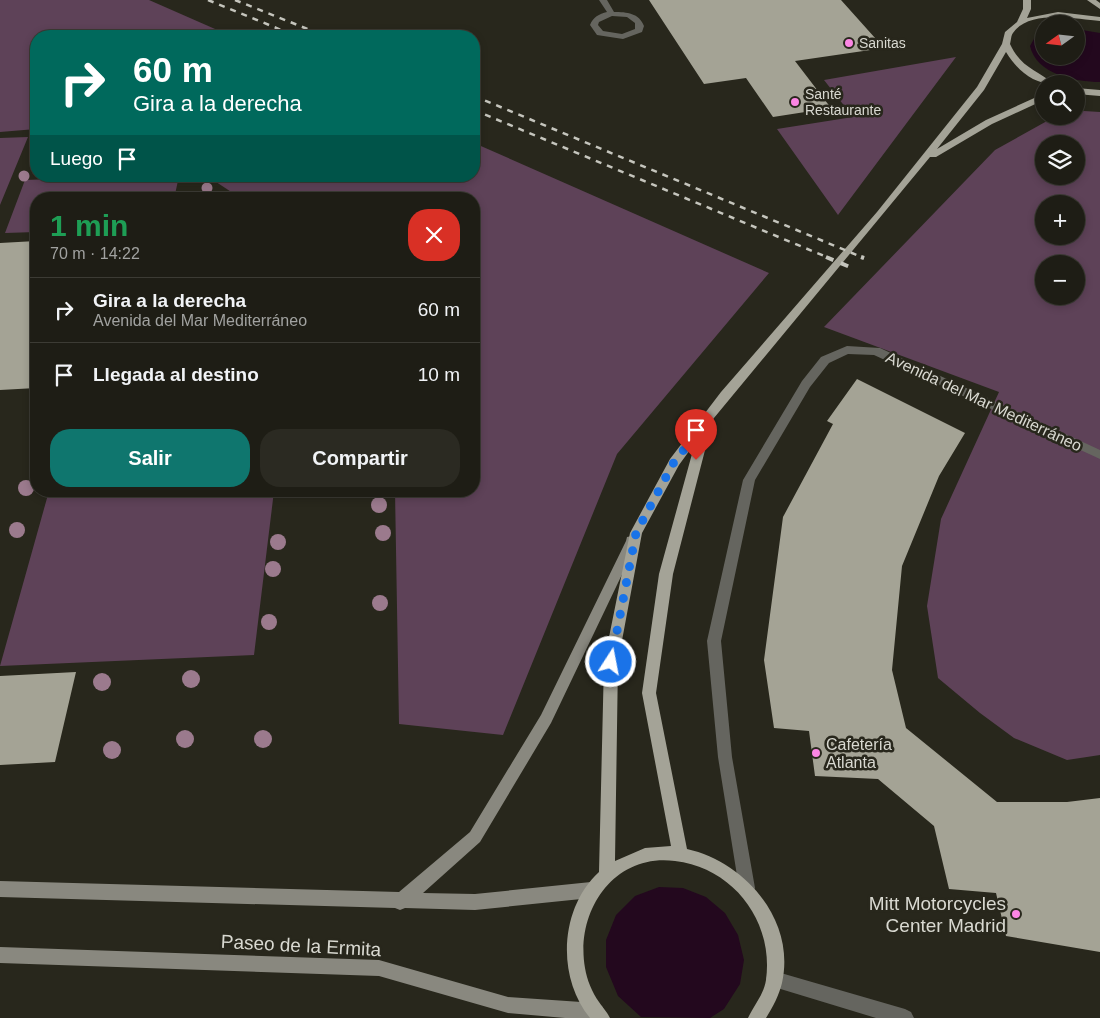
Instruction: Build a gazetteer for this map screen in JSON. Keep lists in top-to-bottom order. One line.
{"streets":{"main road":["Paseo de la Ermita"],"street":["Avenida del Mar Mediterráneo"]},"places":["Sanitas","Santé Restaurante","Cafetería Atlanta","Mitt Motorcycles Center Madrid"],"north":"left","page":{"map_buttons":["+","−"],"turn":["60 m","Gira a la derecha"],"then":"Luego","heading":["1 min","70 m · 14:22"],"list":[{"name":"Gira a la derecha","note":"Avenida del Mar Mediterráneo","value":"60 m"},{"name":"Llegada al destino","value":"10 m"}],"buttons":["Salir","Compartir"]}}
